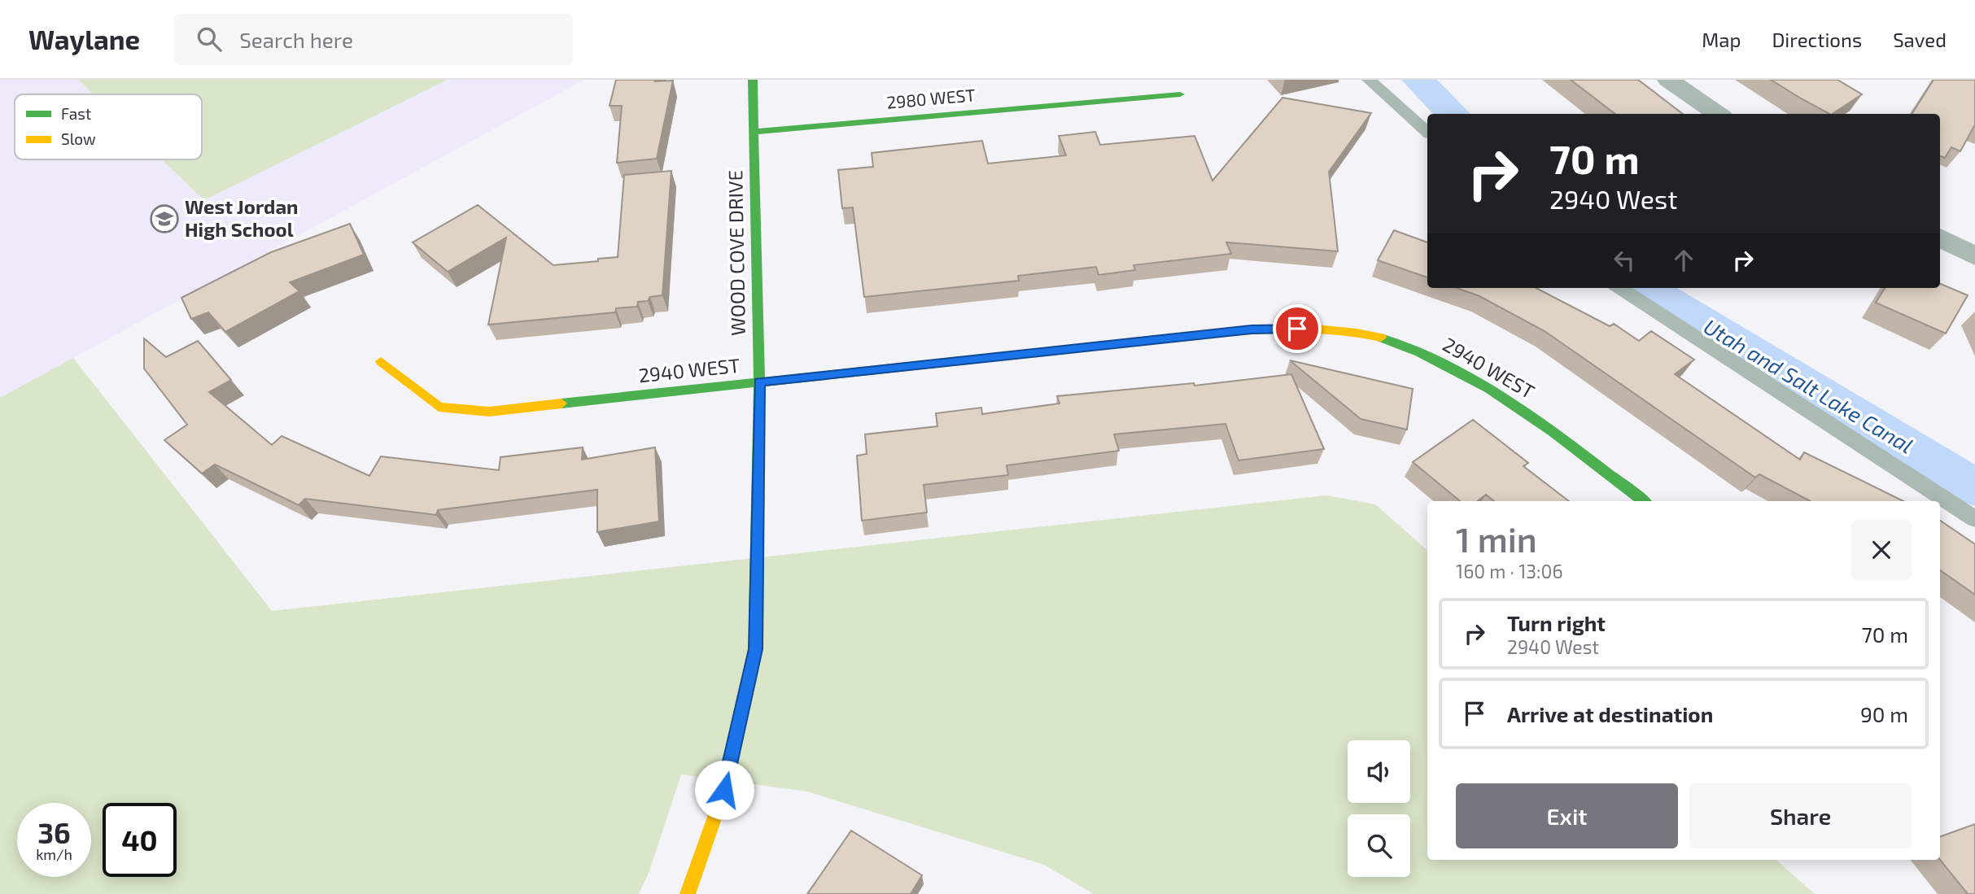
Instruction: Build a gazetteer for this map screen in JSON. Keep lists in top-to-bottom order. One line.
{"streets":{"street":["2980 WEST","WOOD COVE DRIVE","2940 WEST"]},"crossings":[["2980 WEST","WOOD COVE DRIVE"],["WOOD COVE DRIVE","2940 WEST"]],"water":["Utah and Salt Lake Canal"],"places":{"school or university":["West Jordan High School"]},"legend":["Fast","Slow"],"page":{"header":"Waylane","search":"Search here","nav":["Map","Directions","Saved"],"turn":["70 m","2940 West"],"heading":["1 min","160 m · 13:06"],"list":[{"name":"Turn right","note":"2940 West","value":"70 m"},{"name":"Arrive at destination","value":"90 m"}],"buttons":["Exit","Share"],"speed":"36 km/h","limit":"40"}}
